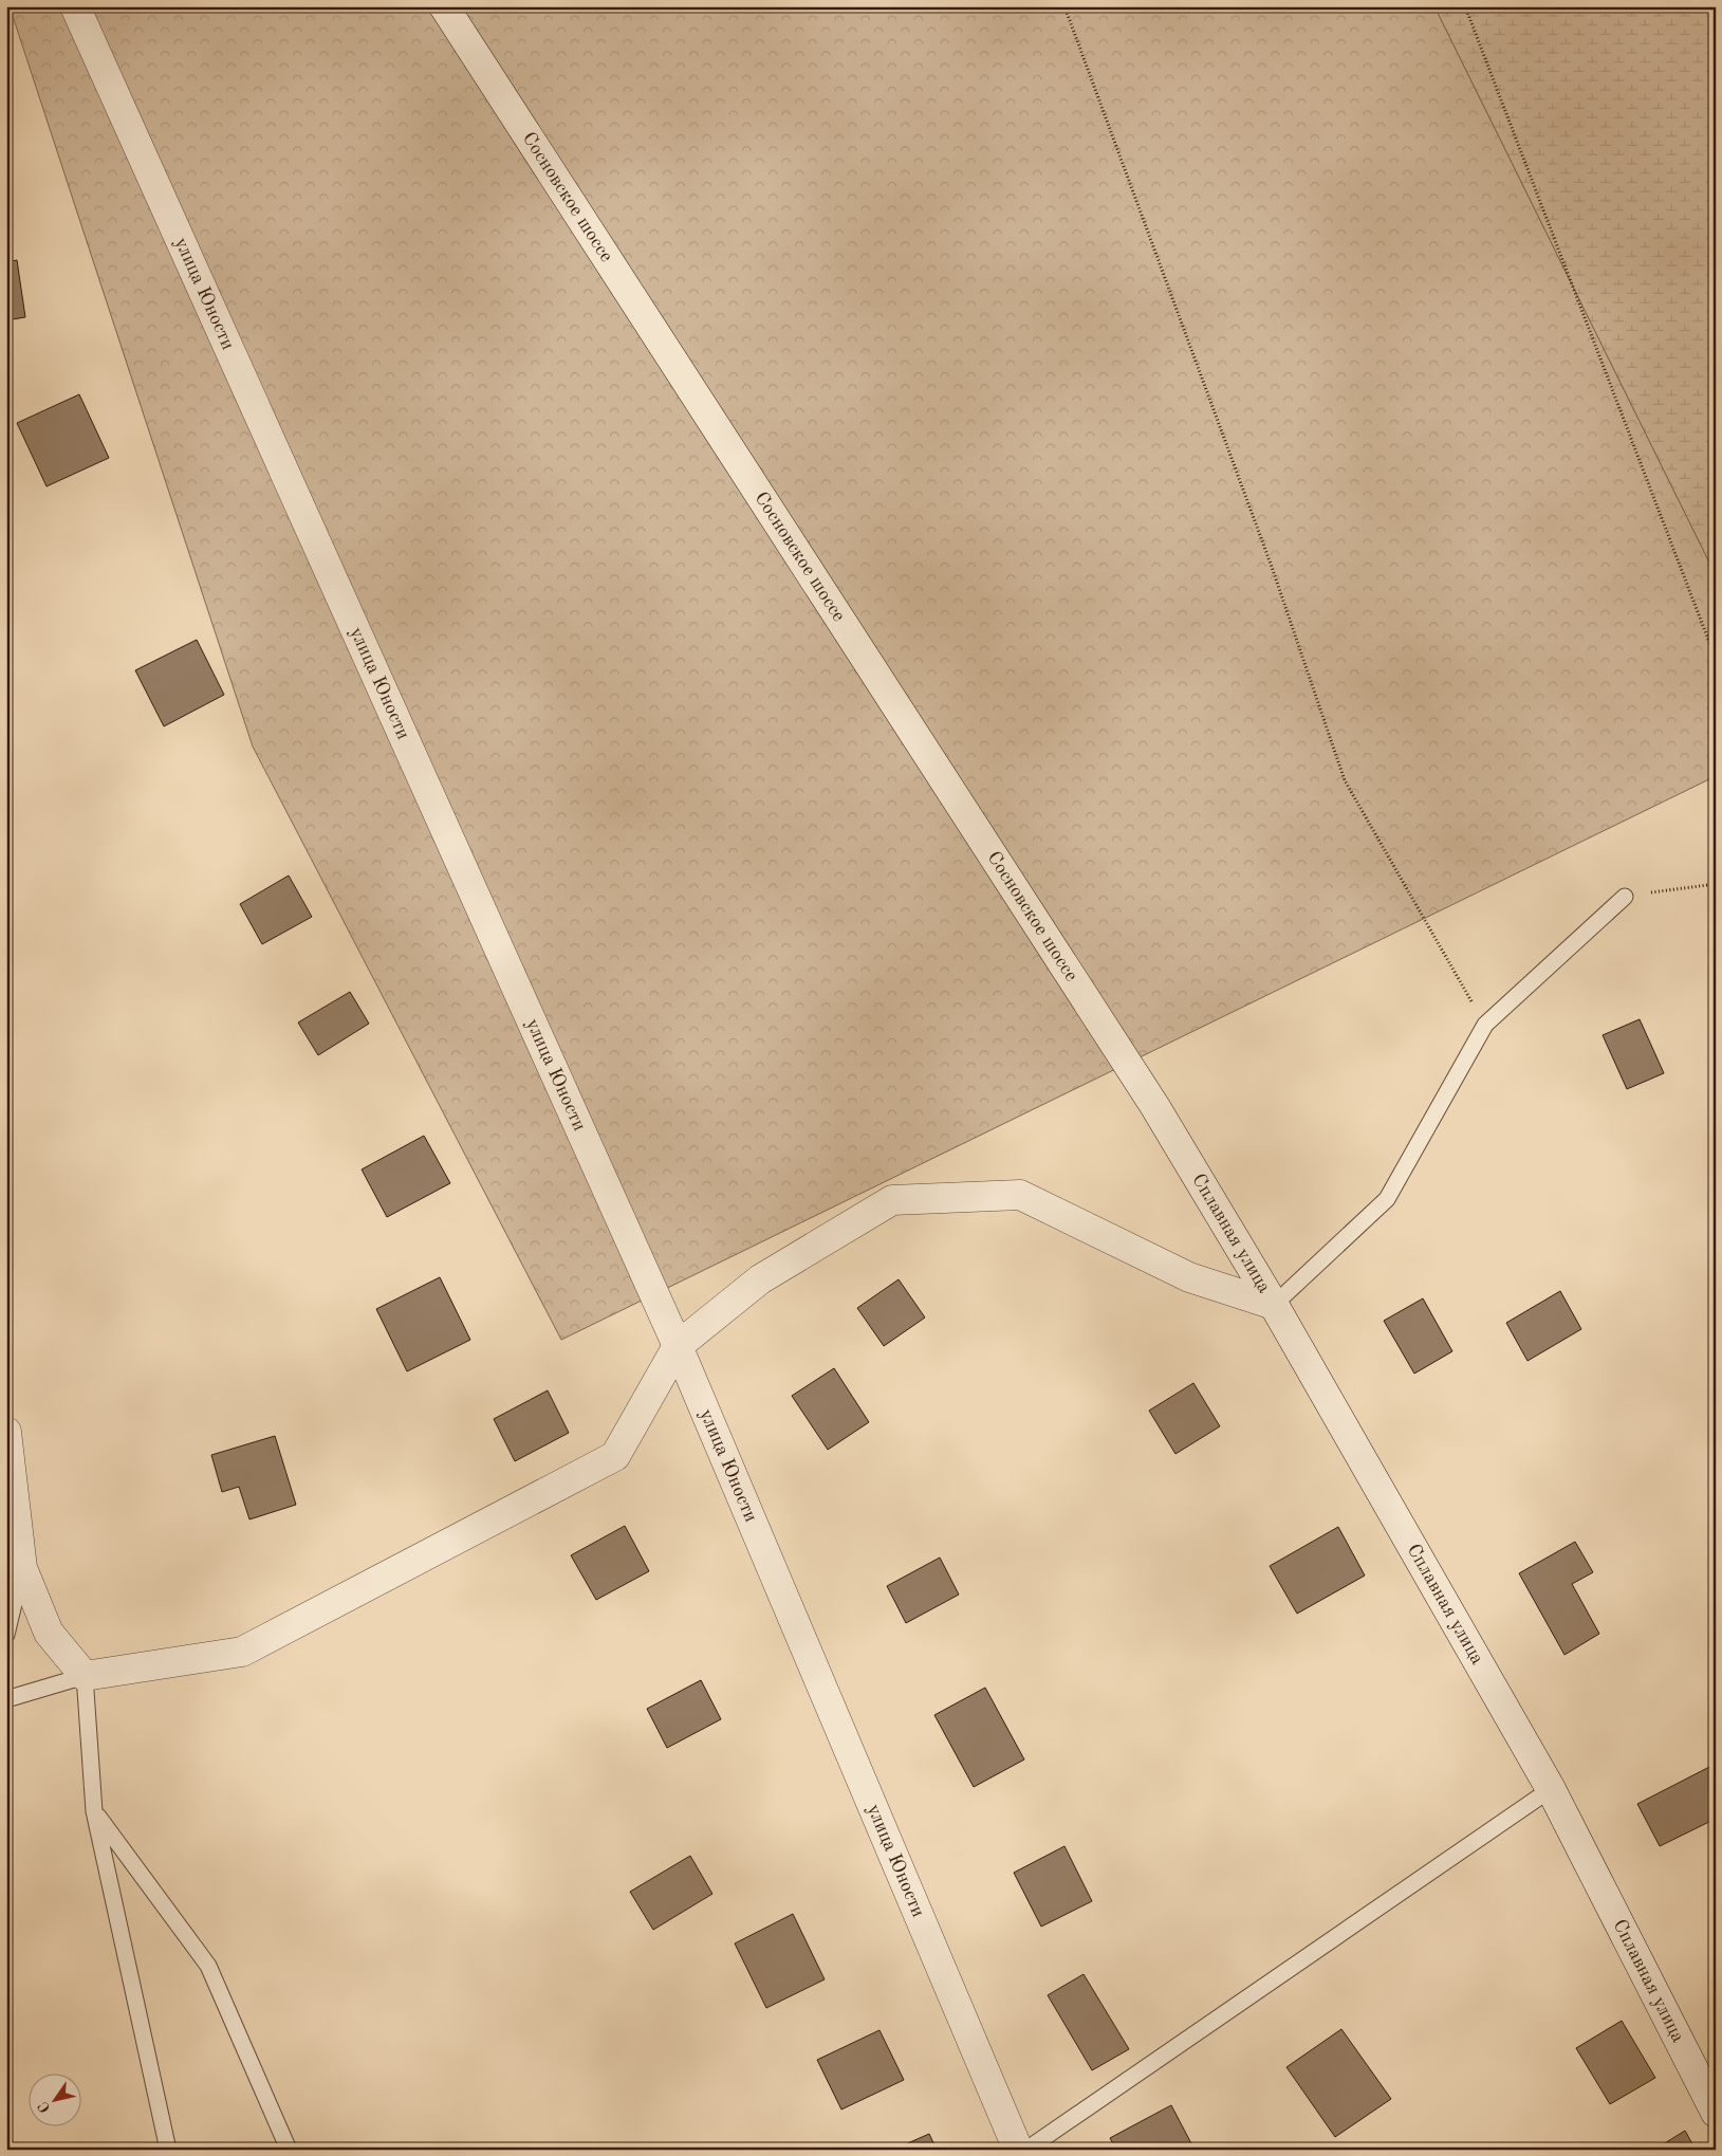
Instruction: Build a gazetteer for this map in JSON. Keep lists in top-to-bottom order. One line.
{"streets":{"street":["Сосновское шоссе","улица Юности","Сплавная улица"]},"crossings":[["Сосновское шоссе","Сплавная улица"]],"north":"bottom left"}
